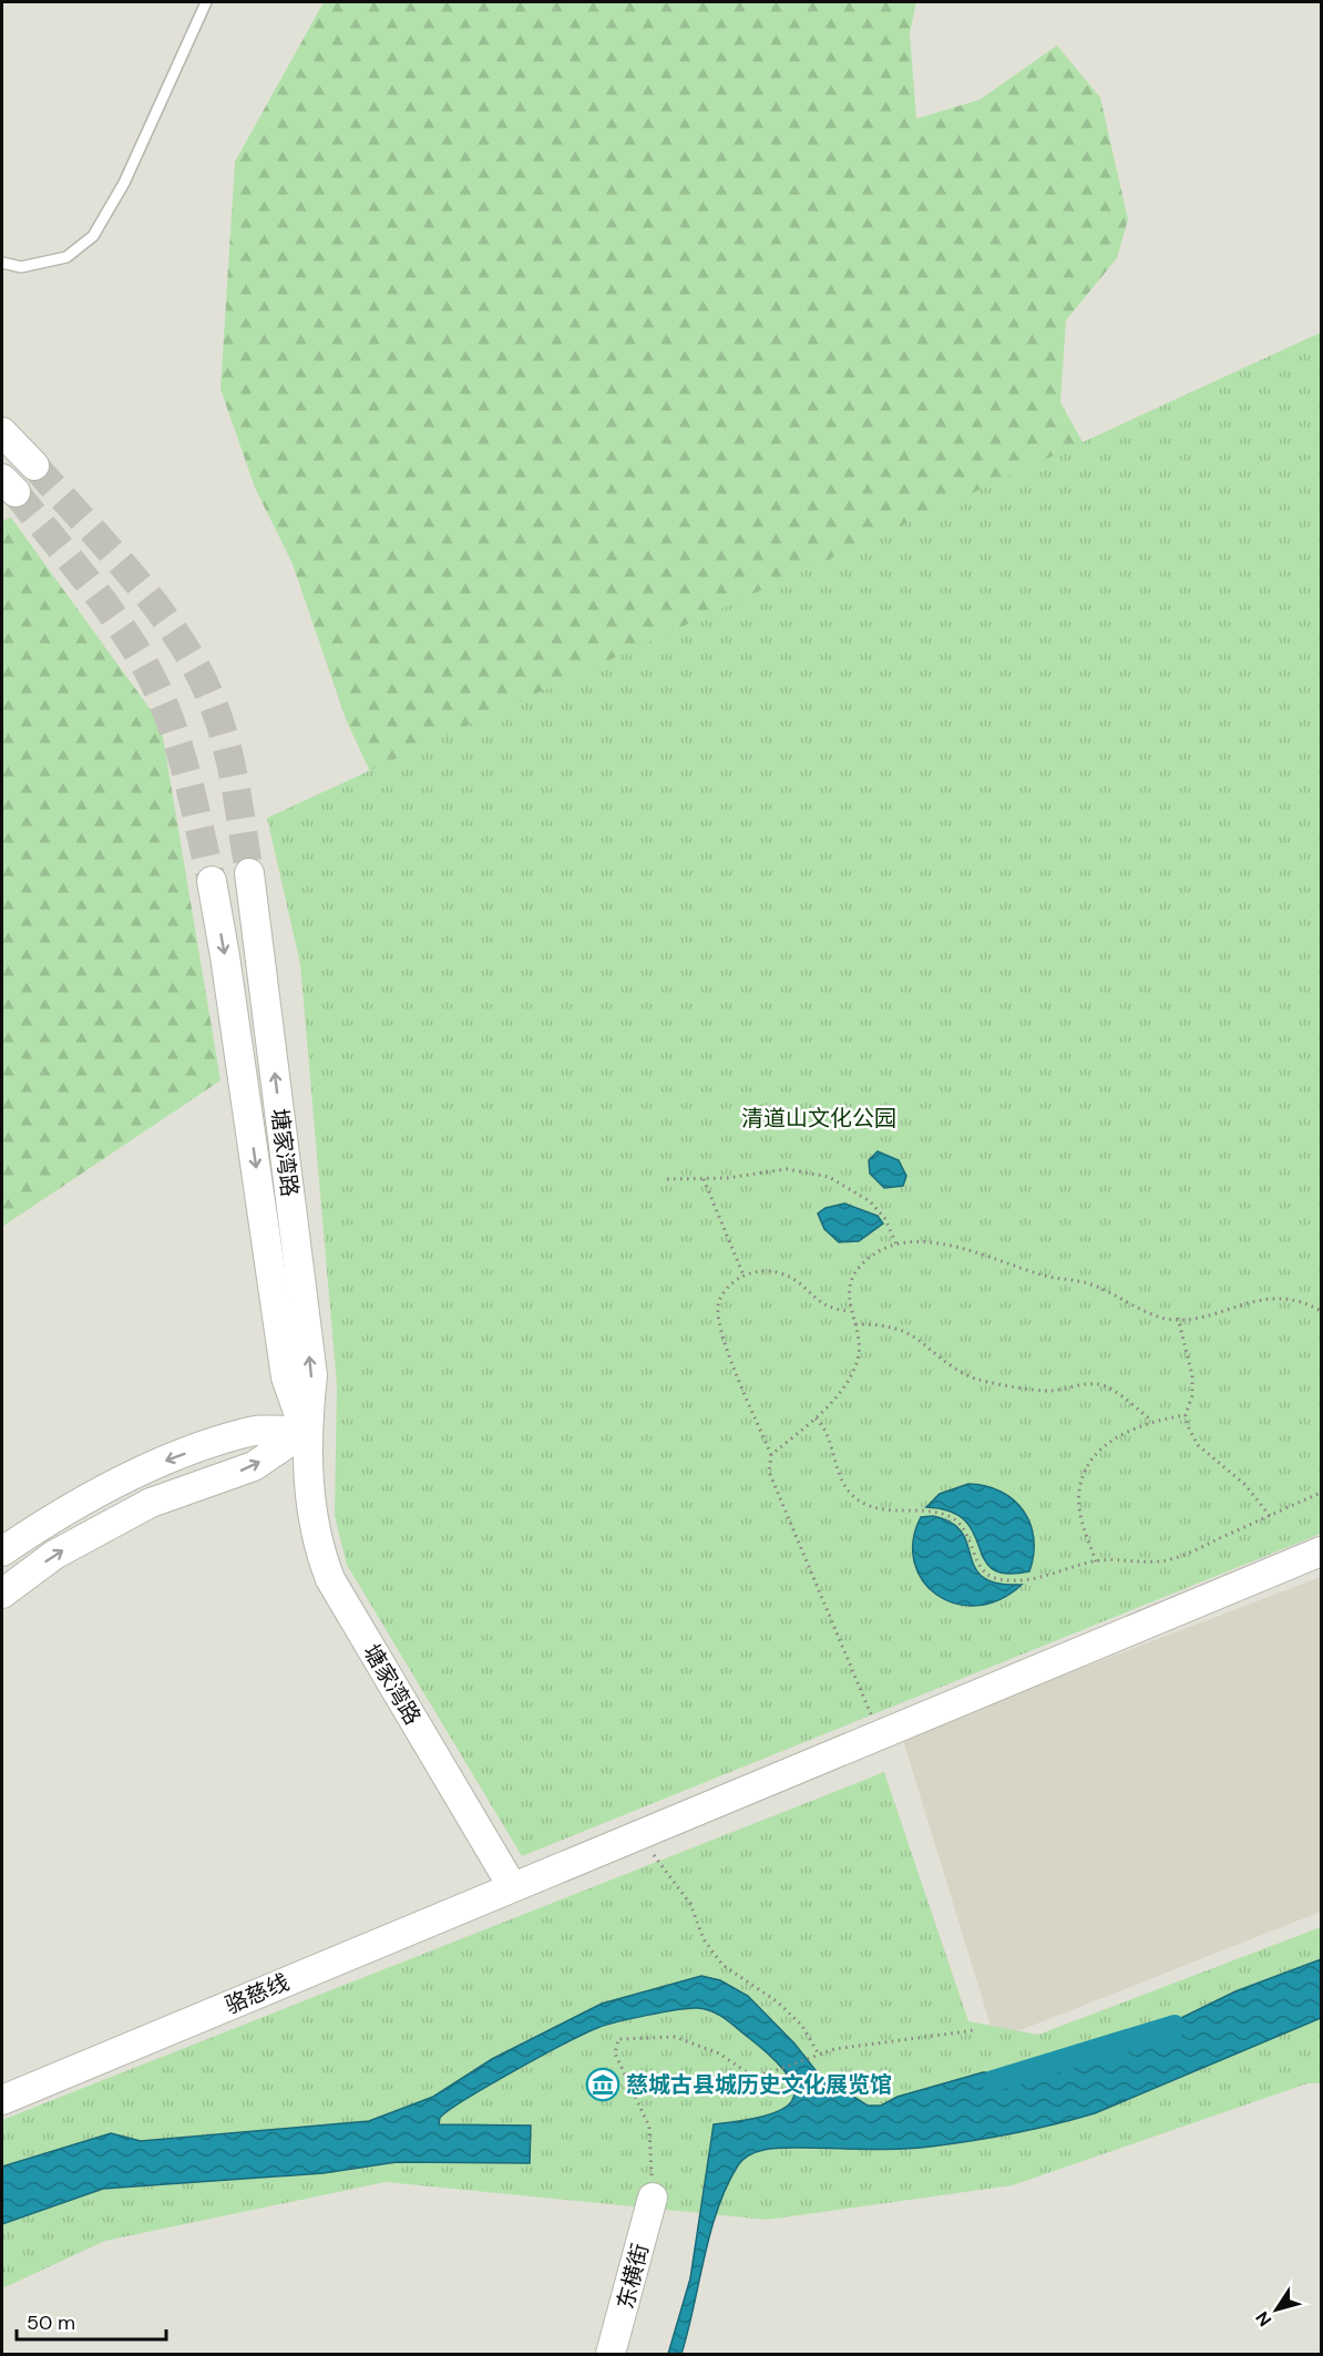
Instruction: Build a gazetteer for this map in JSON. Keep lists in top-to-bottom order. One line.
{"streets":{"main road":["塘家湾路","骆慈线","东横街"]},"crossings":[["塘家湾路","骆慈线"]],"parks":["清道山文化公园"],"places":{"museum":["慈城古县城历史文化展览馆"]},"scale_bar":"50 m","north":"bottom left"}
